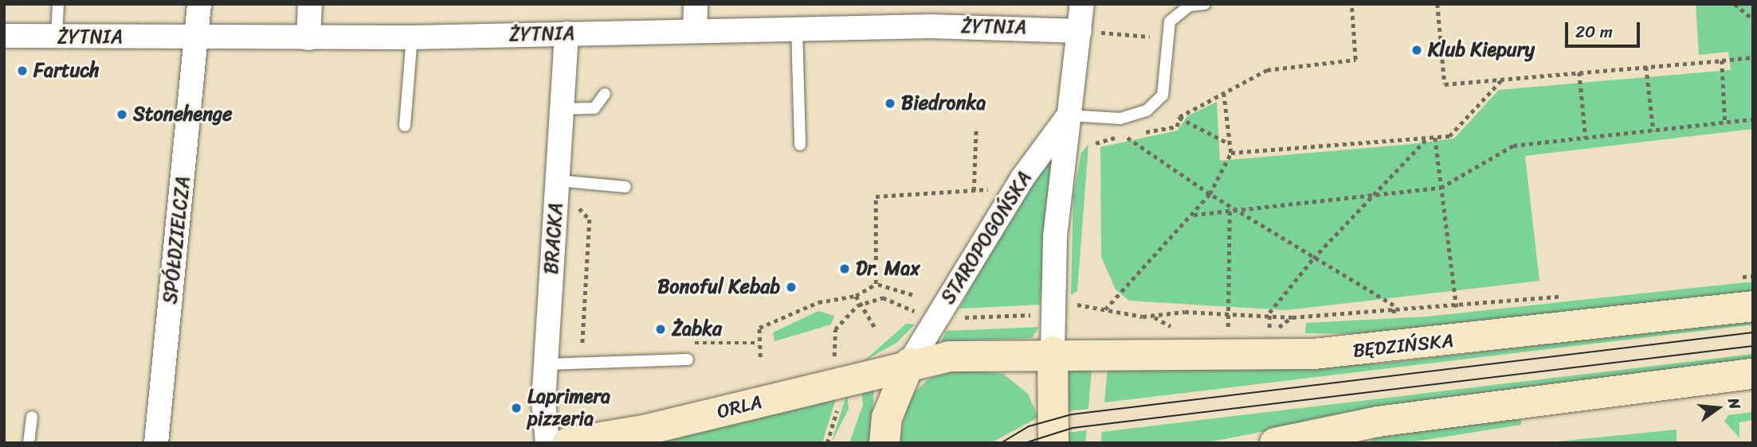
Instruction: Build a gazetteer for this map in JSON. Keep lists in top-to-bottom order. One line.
{"streets":{"street":["ŻYTNIA","STAROPOGOŃSKA","BRACKA","SPÓŁDZIELCZA","BĘDZIŃSKA","ORLA"]},"crossings":[["ŻYTNIA","STAROPOGOŃSKA"],["ŻYTNIA","BRACKA"],["ŻYTNIA","SPÓŁDZIELCZA"],["STAROPOGOŃSKA","BĘDZIŃSKA"],["STAROPOGOŃSKA","ORLA"],["BĘDZIŃSKA","ORLA"]],"places":["Klub Kiepury","Fartuch","Biedronka","Stonehenge","Dr. Max","Bonoful Kebab","Żabka","Laprimera pizzeria"],"scale_bar":"20 m","north":"right"}
